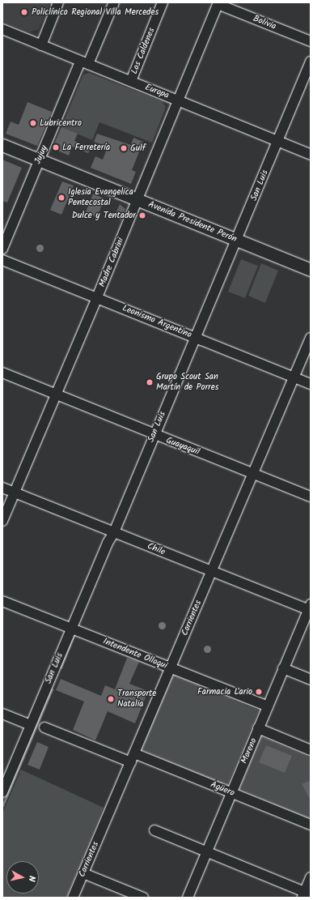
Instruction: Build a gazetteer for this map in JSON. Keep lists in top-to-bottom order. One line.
{"streets":{"main road":["Avenida Presidente Perón"],"street":["Bolivia","Los Caldenes","Europa","Jujuy","San Luis","Madre Cabrini","Leonismo Argentino","Guayaquil","Chile","Corrientes","Intendente Olloqui","Moreno","Agüero"]},"crossings":[["Bolivia","Madre Cabrini"],["Los Caldenes","Europa"],["Europa","Jujuy"],["Europa","San Luis"],["Europa","Madre Cabrini"],["Jujuy","Avenida Presidente Perón"],["San Luis","Avenida Presidente Perón"],["San Luis","Leonismo Argentino"],["San Luis","Guayaquil"],["San Luis","Chile"],["San Luis","Intendente Olloqui"],["Avenida Presidente Perón","Madre Cabrini"],["Madre Cabrini","Leonismo Argentino"],["Madre Cabrini","Guayaquil"],["Madre Cabrini","Chile"],["Leonismo Argentino","Corrientes"],["Guayaquil","Corrientes"],["Chile","Corrientes"],["Chile","Moreno"],["Corrientes","Intendente Olloqui"],["Corrientes","Agüero"],["Intendente Olloqui","Moreno"],["Moreno","Agüero"]],"places":["Policlínico Regional Villa Mercedes","Lubricentro","La Ferretería","Gulf","Iglesia Evangelica Pentecostal","Dulce y Tentador","Grupo Scout San Martín de Porres","Farmacia Lario","Transporte Natalia"],"north":"right"}
